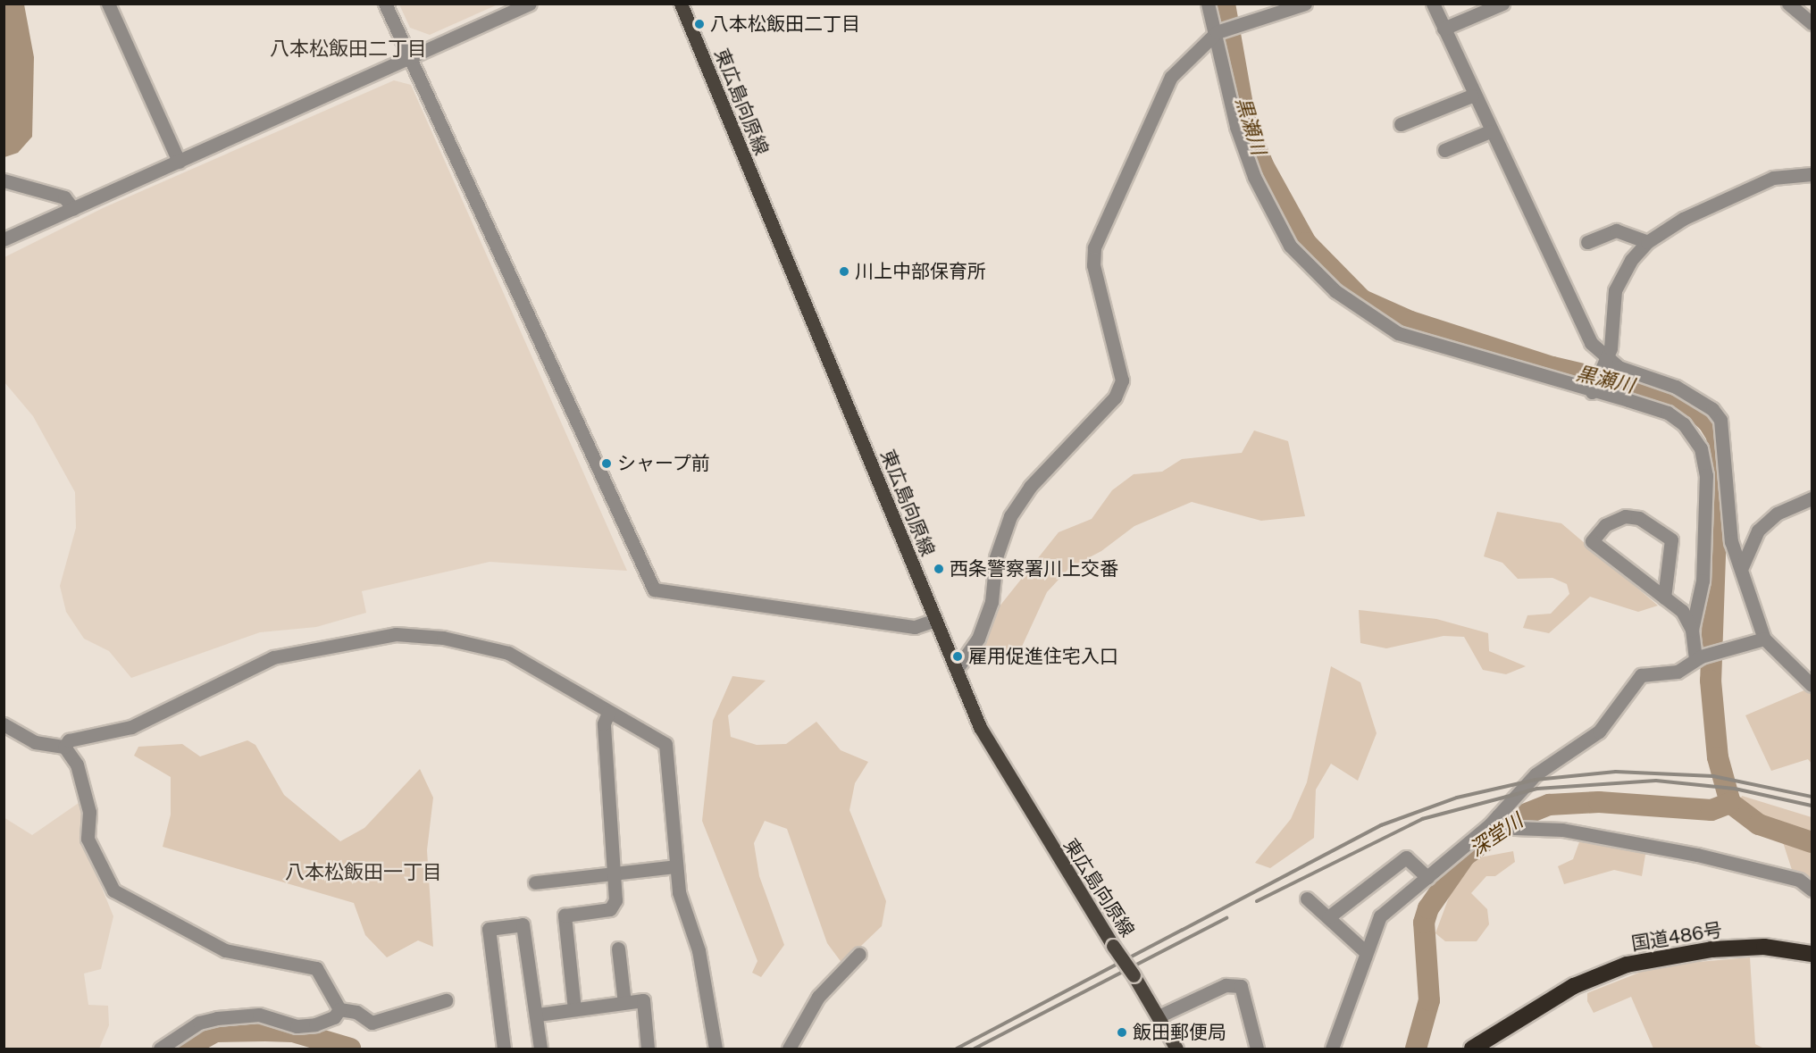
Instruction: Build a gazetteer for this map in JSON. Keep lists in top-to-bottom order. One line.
{"streets":{"highway":["国道486号"],"main road":["東広島向原線"]},"districts":["八本松飯田二丁目","八本松飯田一丁目"],"water":["黒瀬川","深堂川"],"places":["八本松飯田二丁目","川上中部保育所","シャープ前","西条警察署川上交番","雇用促進住宅入口","飯田郵便局"]}
